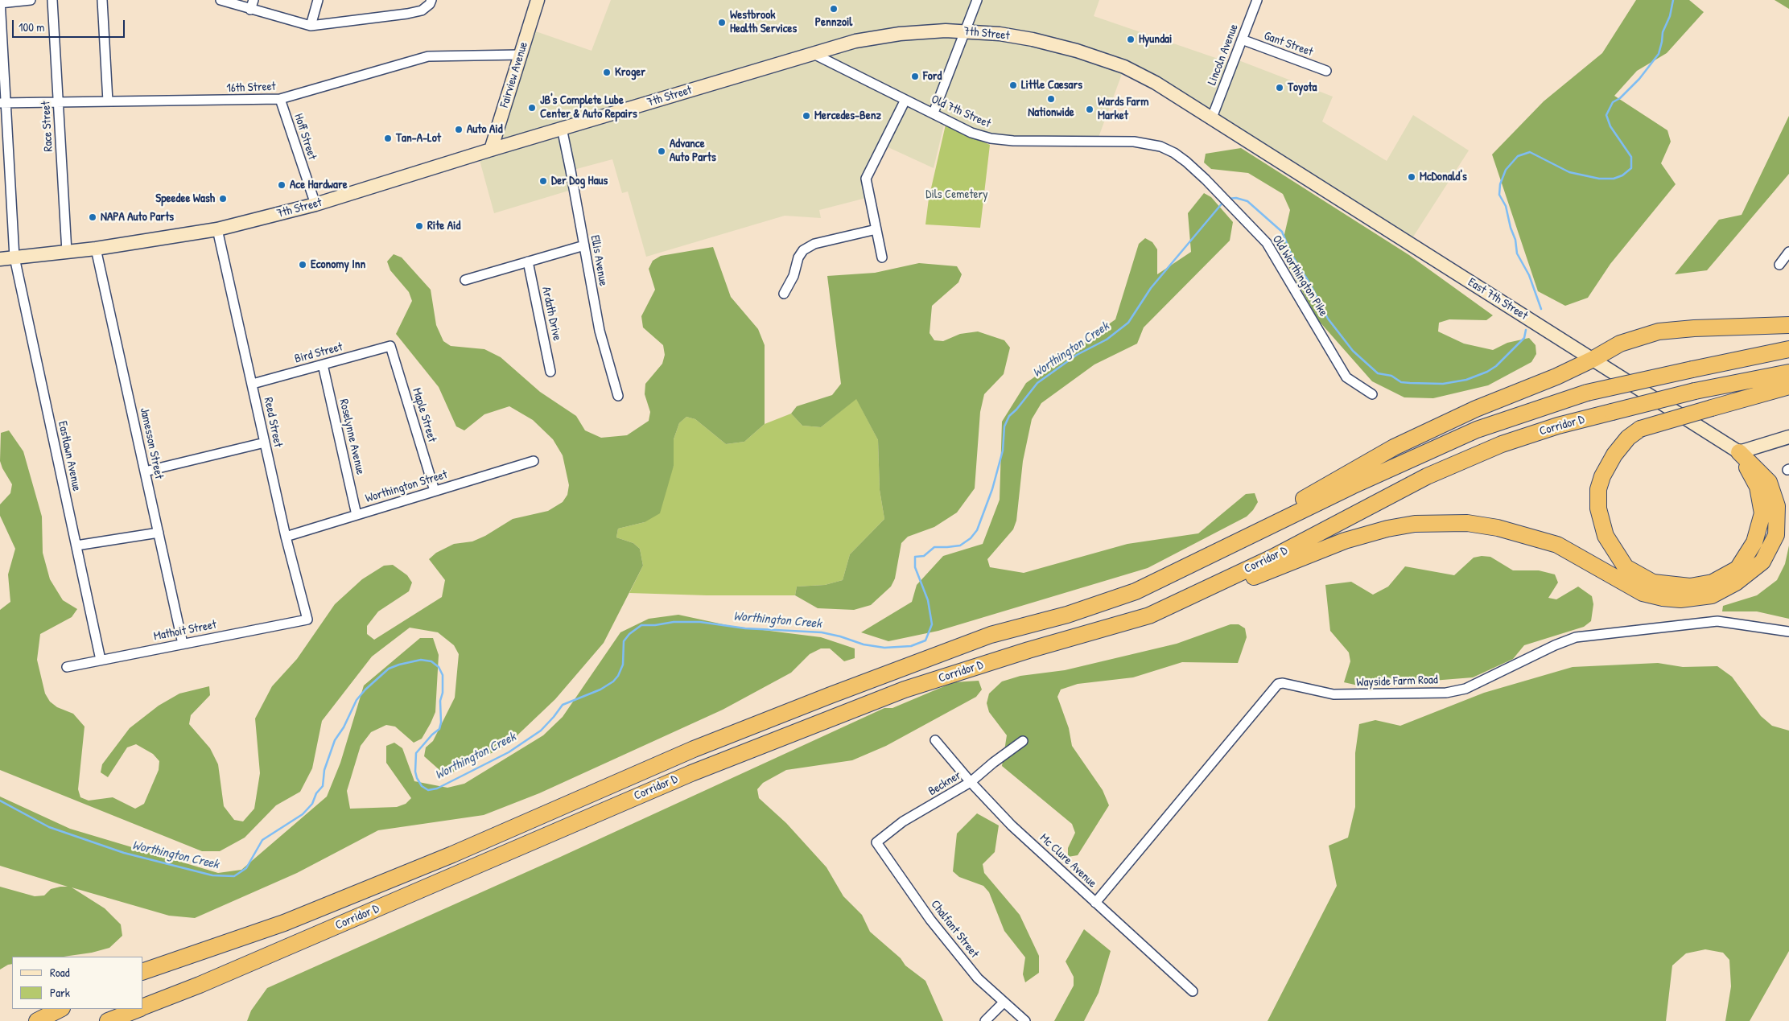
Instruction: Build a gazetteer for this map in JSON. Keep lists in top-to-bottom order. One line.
{"streets":{"highway":["Corridor D"],"main road":["7th Street","Fairview Avenue","East 7th Street"],"street":["Gant Street","Lincoln Avenue","16th Street","Old 7th Street","Race Street","Hoff Street","Ellis Avenue","Old Worthington Pike","Ardath Drive","Bird Street","Maple Street","Reed Street","Roselynne Avenue","Jamesson Street","Eastlawn Avenue","Worthington Street","Mathoit Street","Wayside Farm Road","Beckner","Mc Clure Avenue","Chalfant Street"]},"crossings":[["7th Street","Lincoln Avenue"],["7th Street","Fairview Avenue"],["7th Street","Old 7th Street"],["7th Street","Race Street"],["7th Street","Hoff Street"],["7th Street","Ellis Avenue"],["7th Street","East 7th Street"],["7th Street","Reed Street"],["7th Street","Jamesson Street"],["7th Street","Eastlawn Avenue"],["Gant Street","Lincoln Avenue"],["Lincoln Avenue","East 7th Street"],["Fairview Avenue","16th Street"],["16th Street","Race Street"],["16th Street","Hoff Street"],["16th Street","Eastlawn Avenue"],["Old 7th Street","Old Worthington Pike"],["Bird Street","Maple Street"],["Bird Street","Reed Street"],["Bird Street","Roselynne Avenue"],["Maple Street","Worthington Street"],["Reed Street","Worthington Street"],["Reed Street","Mathoit Street"],["Roselynne Avenue","Worthington Street"],["Jamesson Street","Mathoit Street"],["Eastlawn Avenue","Mathoit Street"],["Wayside Farm Road","Mc Clure Avenue"],["Beckner","Mc Clure Avenue"],["Beckner","Chalfant Street"]],"water":["Worthington Creek"],"parks":["Dils Cemetery"],"places":["Pennzoil","Westbrook Health Services","Hyundai","Kroger","Ford","Little Caesars","Toyota","Nationwide","JB's Complete Lube Center & Auto Repairs","Wards Farm Market","Mercedes-Benz","Auto Aid","Tan-A-Lot","Advance Auto Parts","McDonald's","Der Dog Haus","Ace Hardware","Speedee Wash","NAPA Auto Parts","Rite Aid","Economy Inn"],"legend":["Road","Park"],"scale_bar":"100 m"}
